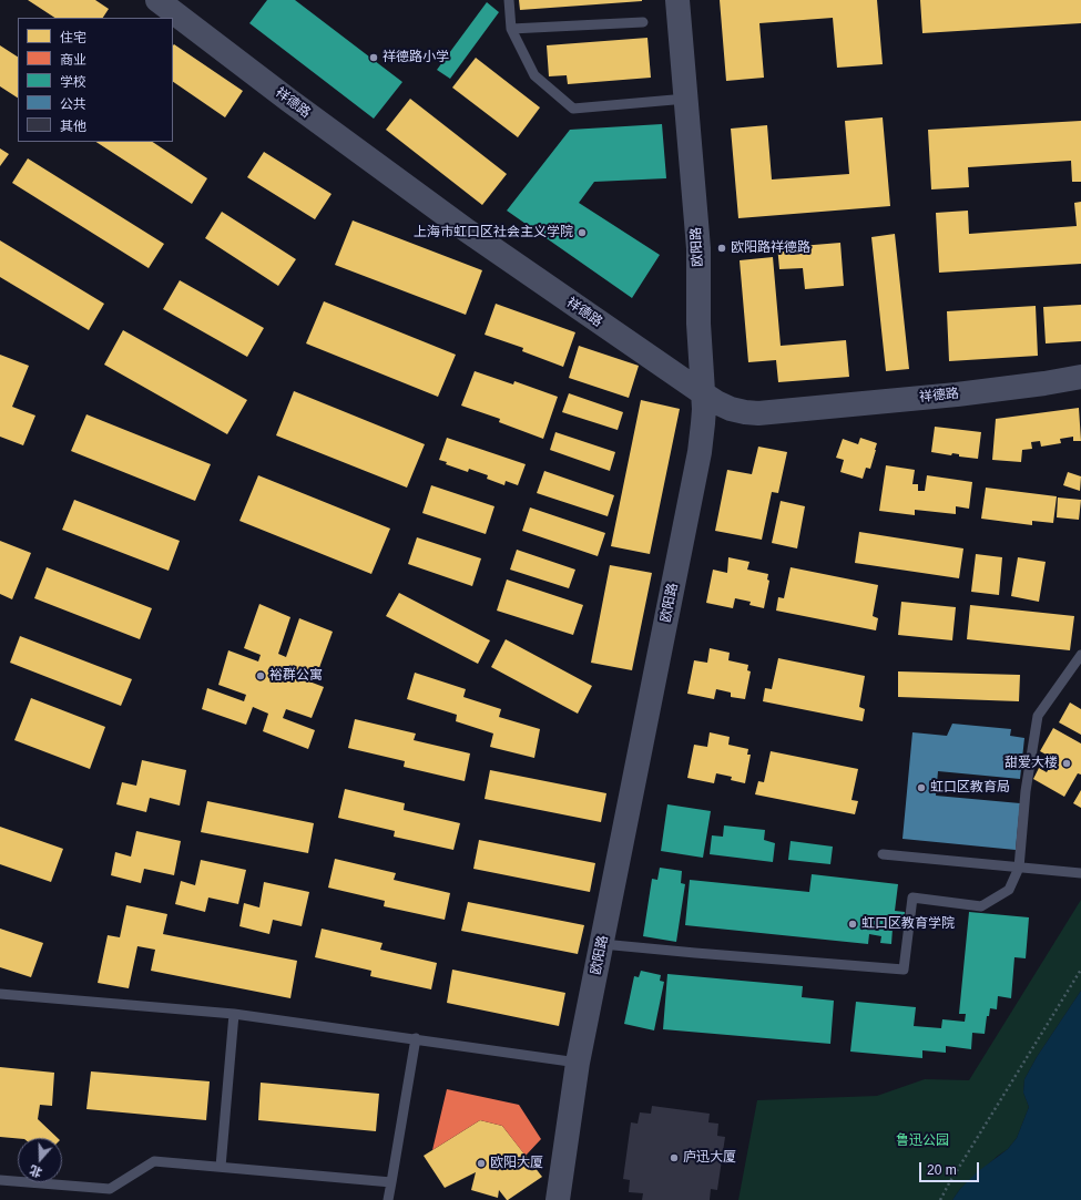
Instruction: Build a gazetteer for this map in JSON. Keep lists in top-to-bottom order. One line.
{"streets":{"street":["祥德路","欧阳路"]},"crossings":[["祥德路","欧阳路"]],"parks":["鲁迅公园"],"places":["祥德路小学","上海市虹口区社会主义学院","欧阳路祥德路","裕群公寓","甜爱大楼","虹口区教育局","虹口区教育学院","庐迅大厦","欧阳大厦"],"legend":["住宅","商业","学校","公共","其他"],"scale_bar":"20 m","north":"bottom"}
